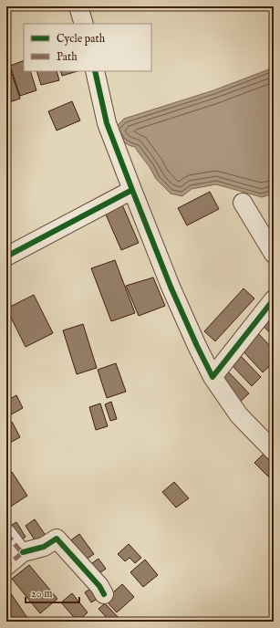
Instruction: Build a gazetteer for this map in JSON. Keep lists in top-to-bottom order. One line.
{"legend":["Cycle path","Path"],"scale_bar":"20 m"}
